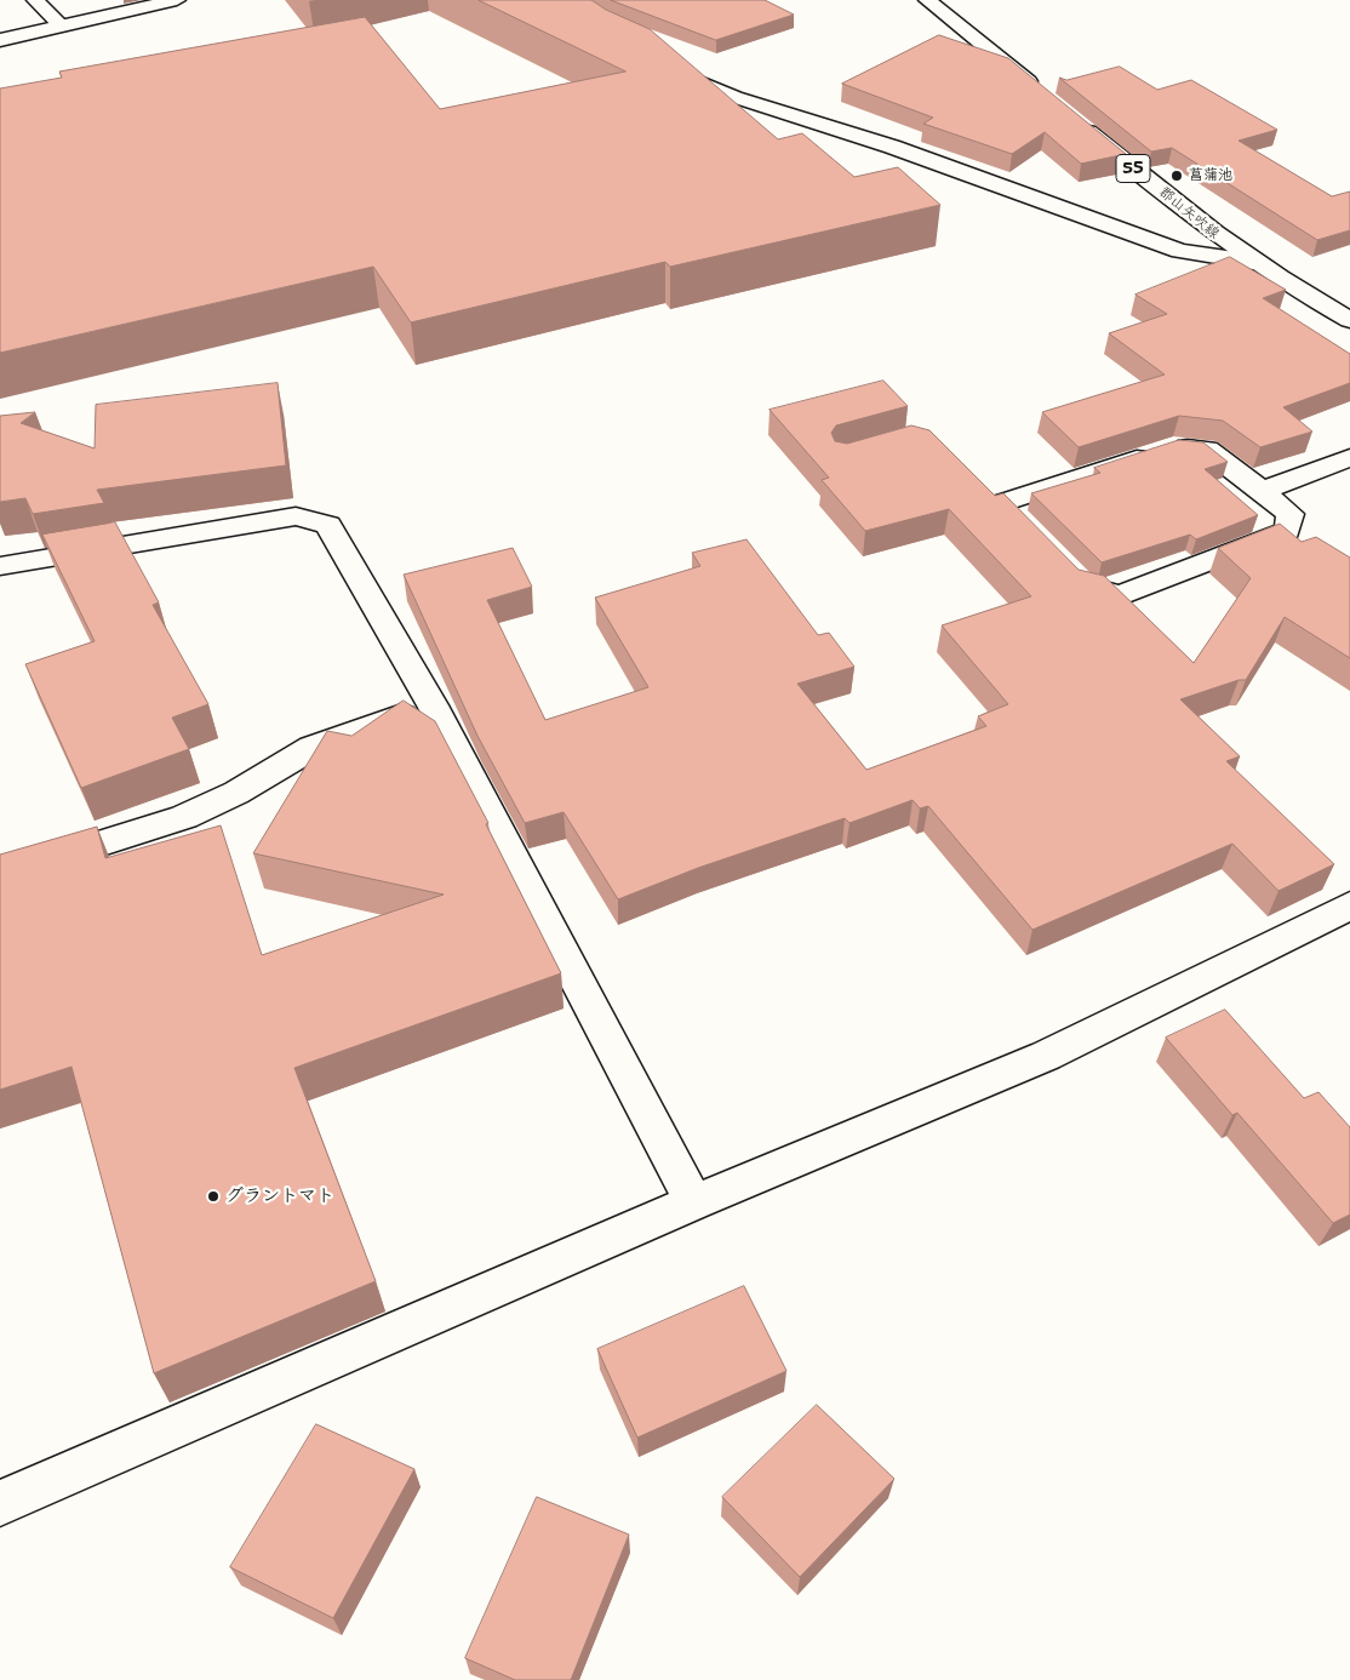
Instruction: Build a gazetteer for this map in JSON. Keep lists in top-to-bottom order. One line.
{"streets":{"street":["55","郡山矢吹線"]},"places":["菖蒲池","グラントマト"]}
